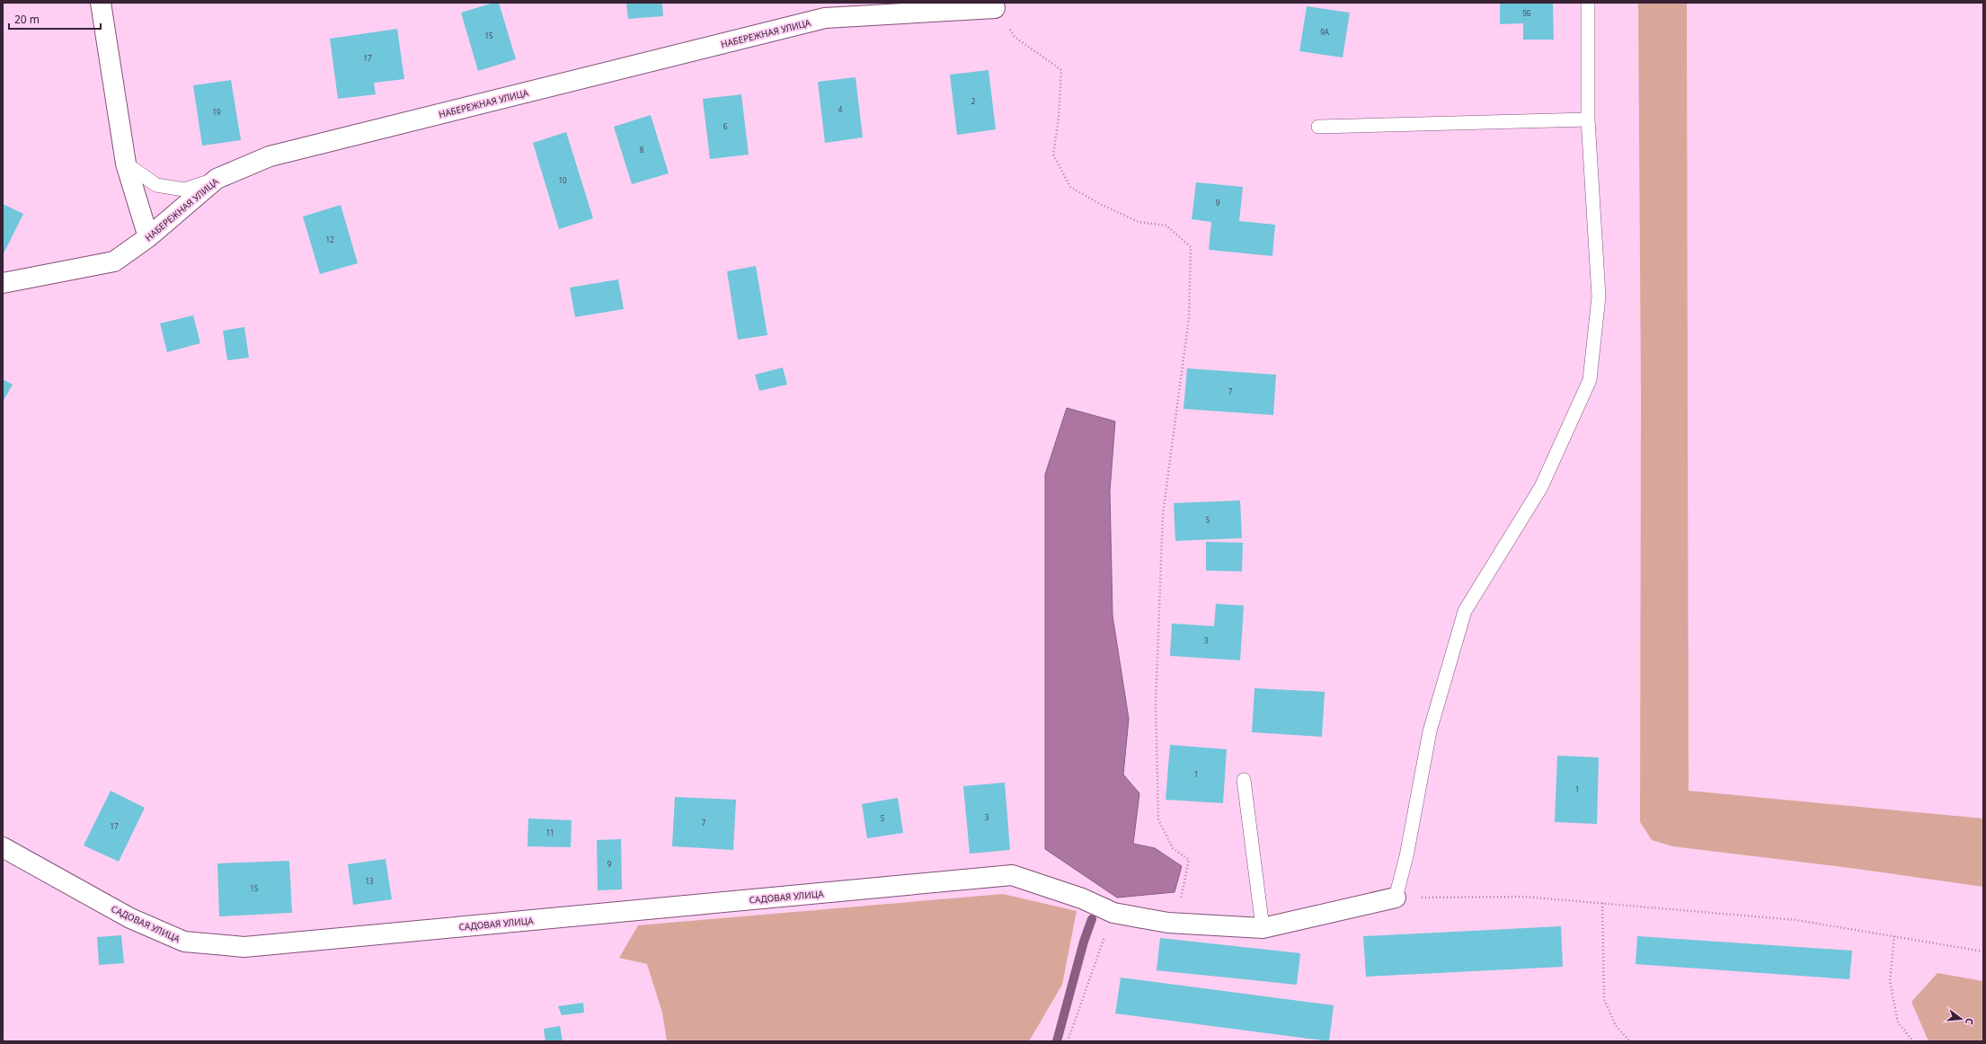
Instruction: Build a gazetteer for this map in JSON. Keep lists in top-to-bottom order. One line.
{"streets":{"street":["НАБЕРЕЖНАЯ УЛИЦА","САДОВАЯ УЛИЦА"]},"house_numbers":["9Б","9А","15","17","2","4","19","6","8","10","9","12","7","5","3","1","1","3","5","7","17","11","9","13","15"],"scale_bar":"20 m","north":"right"}
